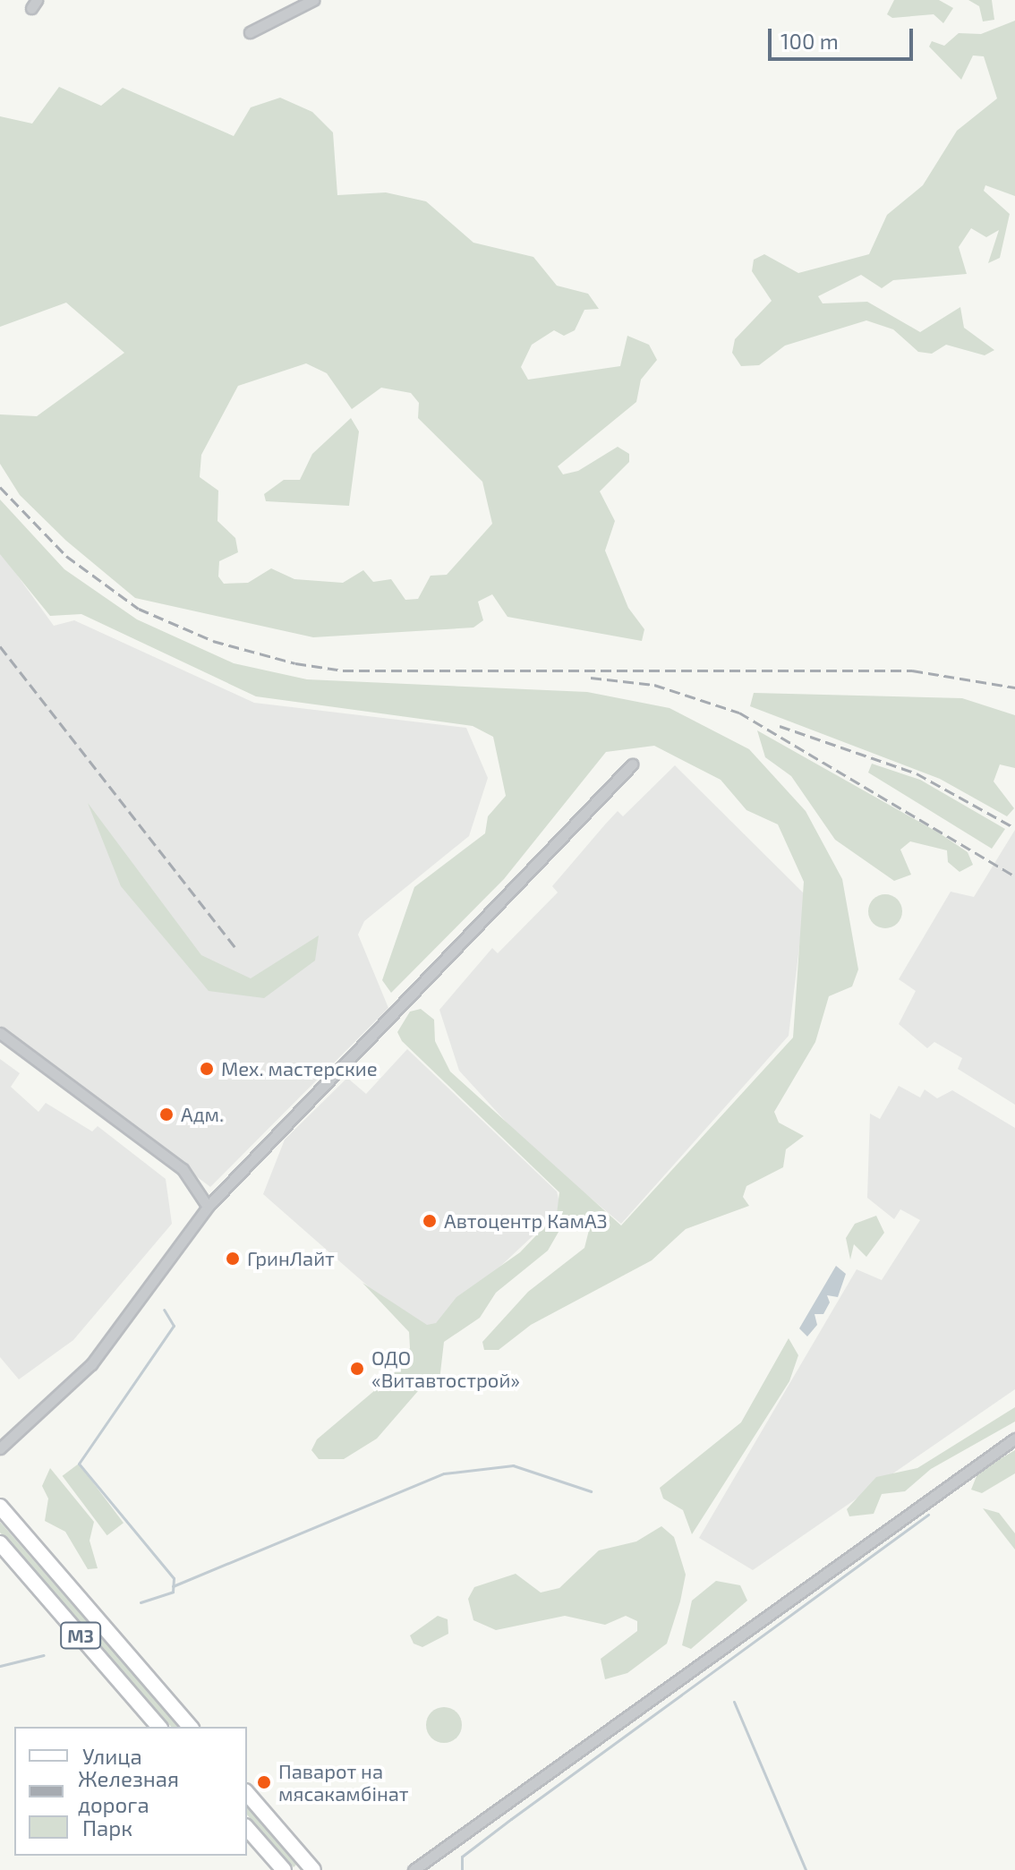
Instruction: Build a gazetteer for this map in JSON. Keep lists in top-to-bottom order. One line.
{"streets":{"main road":["М3"]},"places":["Мех. мастерские","Адм.","Автоцентр КамАЗ","ГринЛайт","ОДО «Витавтострой»","Паварот на мясакамбінат"],"legend":["Улица","Железная дорога","Парк"],"scale_bar":"100 m"}
